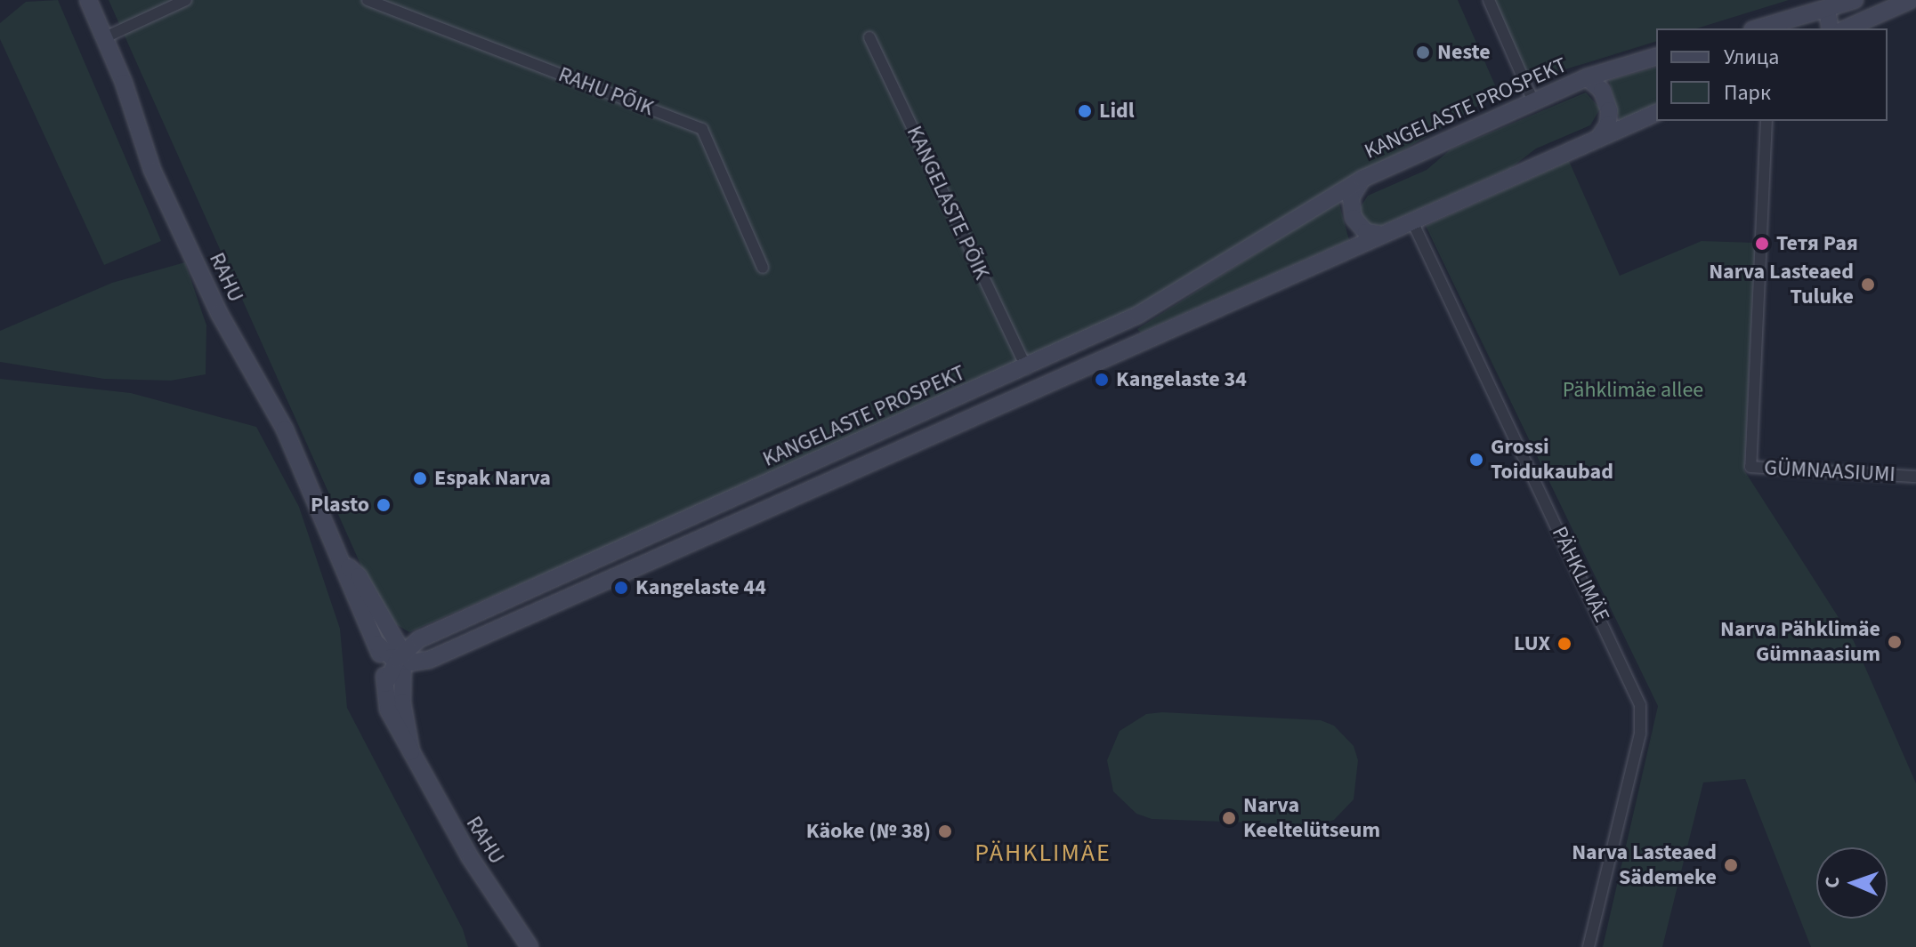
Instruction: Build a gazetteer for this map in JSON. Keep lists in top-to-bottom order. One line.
{"streets":{"main road":["KANGELASTE PROSPEKT","RAHU"],"street":["RAHU PÕIK","KANGELASTE PÕIK","GÜMNAASIUMI","PÄHKLIMÄE"]},"crossings":[["KANGELASTE PROSPEKT","KANGELASTE PÕIK"],["KANGELASTE PROSPEKT","RAHU"]],"districts":["PÄHKLIMÄE"],"parks":["Pähklimäe allee"],"places":["Neste","Lidl","Тетя Рая","Narva Lasteaed Tuluke","Kangelaste 34","Grossi Toidukaubad","Espak Narva","Plasto","Kangelaste 44","Narva Pähklimäe Gümnaasium","LUX","Narva Keeltelütseum","Käoke (№ 38)","Narva Lasteaed Sädemeke"],"legend":["Улица","Парк"],"north":"left"}
